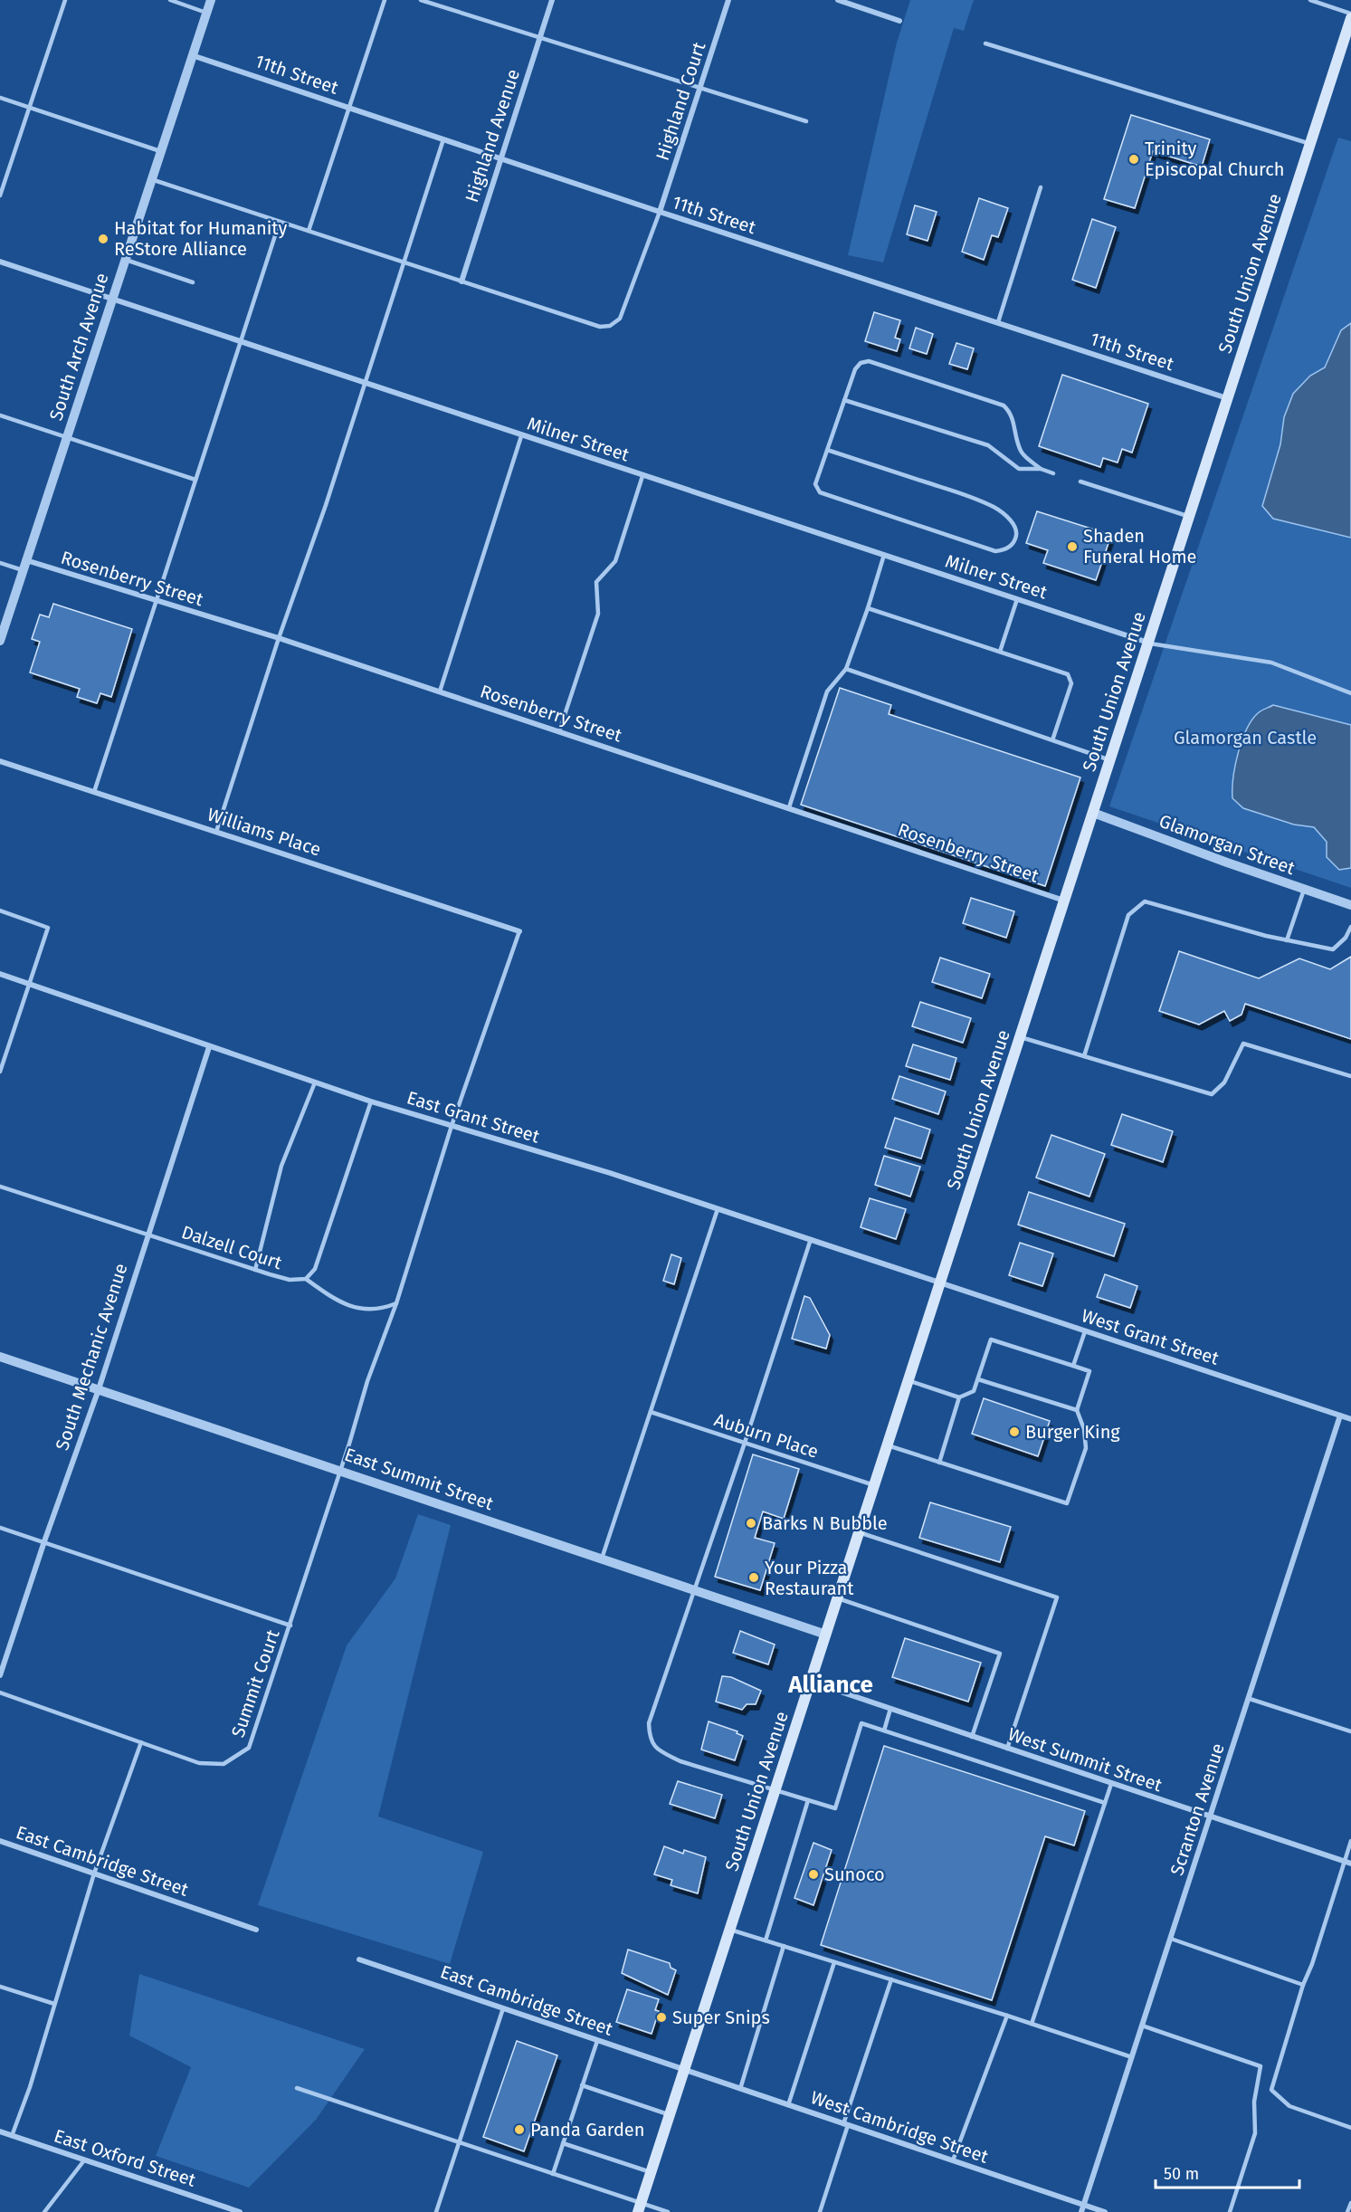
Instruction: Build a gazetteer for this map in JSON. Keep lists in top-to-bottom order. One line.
{"streets":{"main road":["South Union Avenue"],"street":["11th Street","Highland Court","Highland Avenue","South Arch Avenue","Milner Street","Rosenberry Street","Williams Place","Glamorgan Street","East Grant Street","West Grant Street","South Mechanic Avenue","East Summit Street","West Summit Street","Scranton Avenue","East Cambridge Street","West Cambridge Street","East Oxford Street"],"lane":["Dalzell Court","Auburn Place","Summit Court"]},"crossings":[["11th Street","Highland Court"],["11th Street","Highland Avenue"],["11th Street","South Union Avenue"],["11th Street","South Arch Avenue"],["South Union Avenue","Milner Street"],["South Union Avenue","Rosenberry Street"],["South Union Avenue","Glamorgan Street"],["South Union Avenue","East Grant Street"],["South Union Avenue","West Grant Street"],["South Union Avenue","Auburn Place"],["South Union Avenue","East Summit Street"],["South Union Avenue","West Summit Street"],["South Union Avenue","East Cambridge Street"],["South Union Avenue","West Cambridge Street"],["South Arch Avenue","Milner Street"],["South Arch Avenue","Rosenberry Street"],["Williams Place","Summit Court"],["East Grant Street","West Grant Street"],["East Grant Street","South Mechanic Avenue"],["East Grant Street","Summit Court"],["Dalzell Court","South Mechanic Avenue"],["West Grant Street","Scranton Avenue"],["South Mechanic Avenue","East Summit Street"],["East Summit Street","Summit Court"],["West Summit Street","Scranton Avenue"],["Scranton Avenue","West Cambridge Street"],["East Cambridge Street","West Cambridge Street"]],"districts":["Alliance"],"parks":["Glamorgan Castle"],"places":["Trinity Episcopal Church","Habitat for Humanity ReStore Alliance","Shaden Funeral Home","Burger King","Barks N Bubble","Your Pizza Restaurant","Sunoco","Super Snips","Panda Garden"],"scale_bar":"50 m"}
